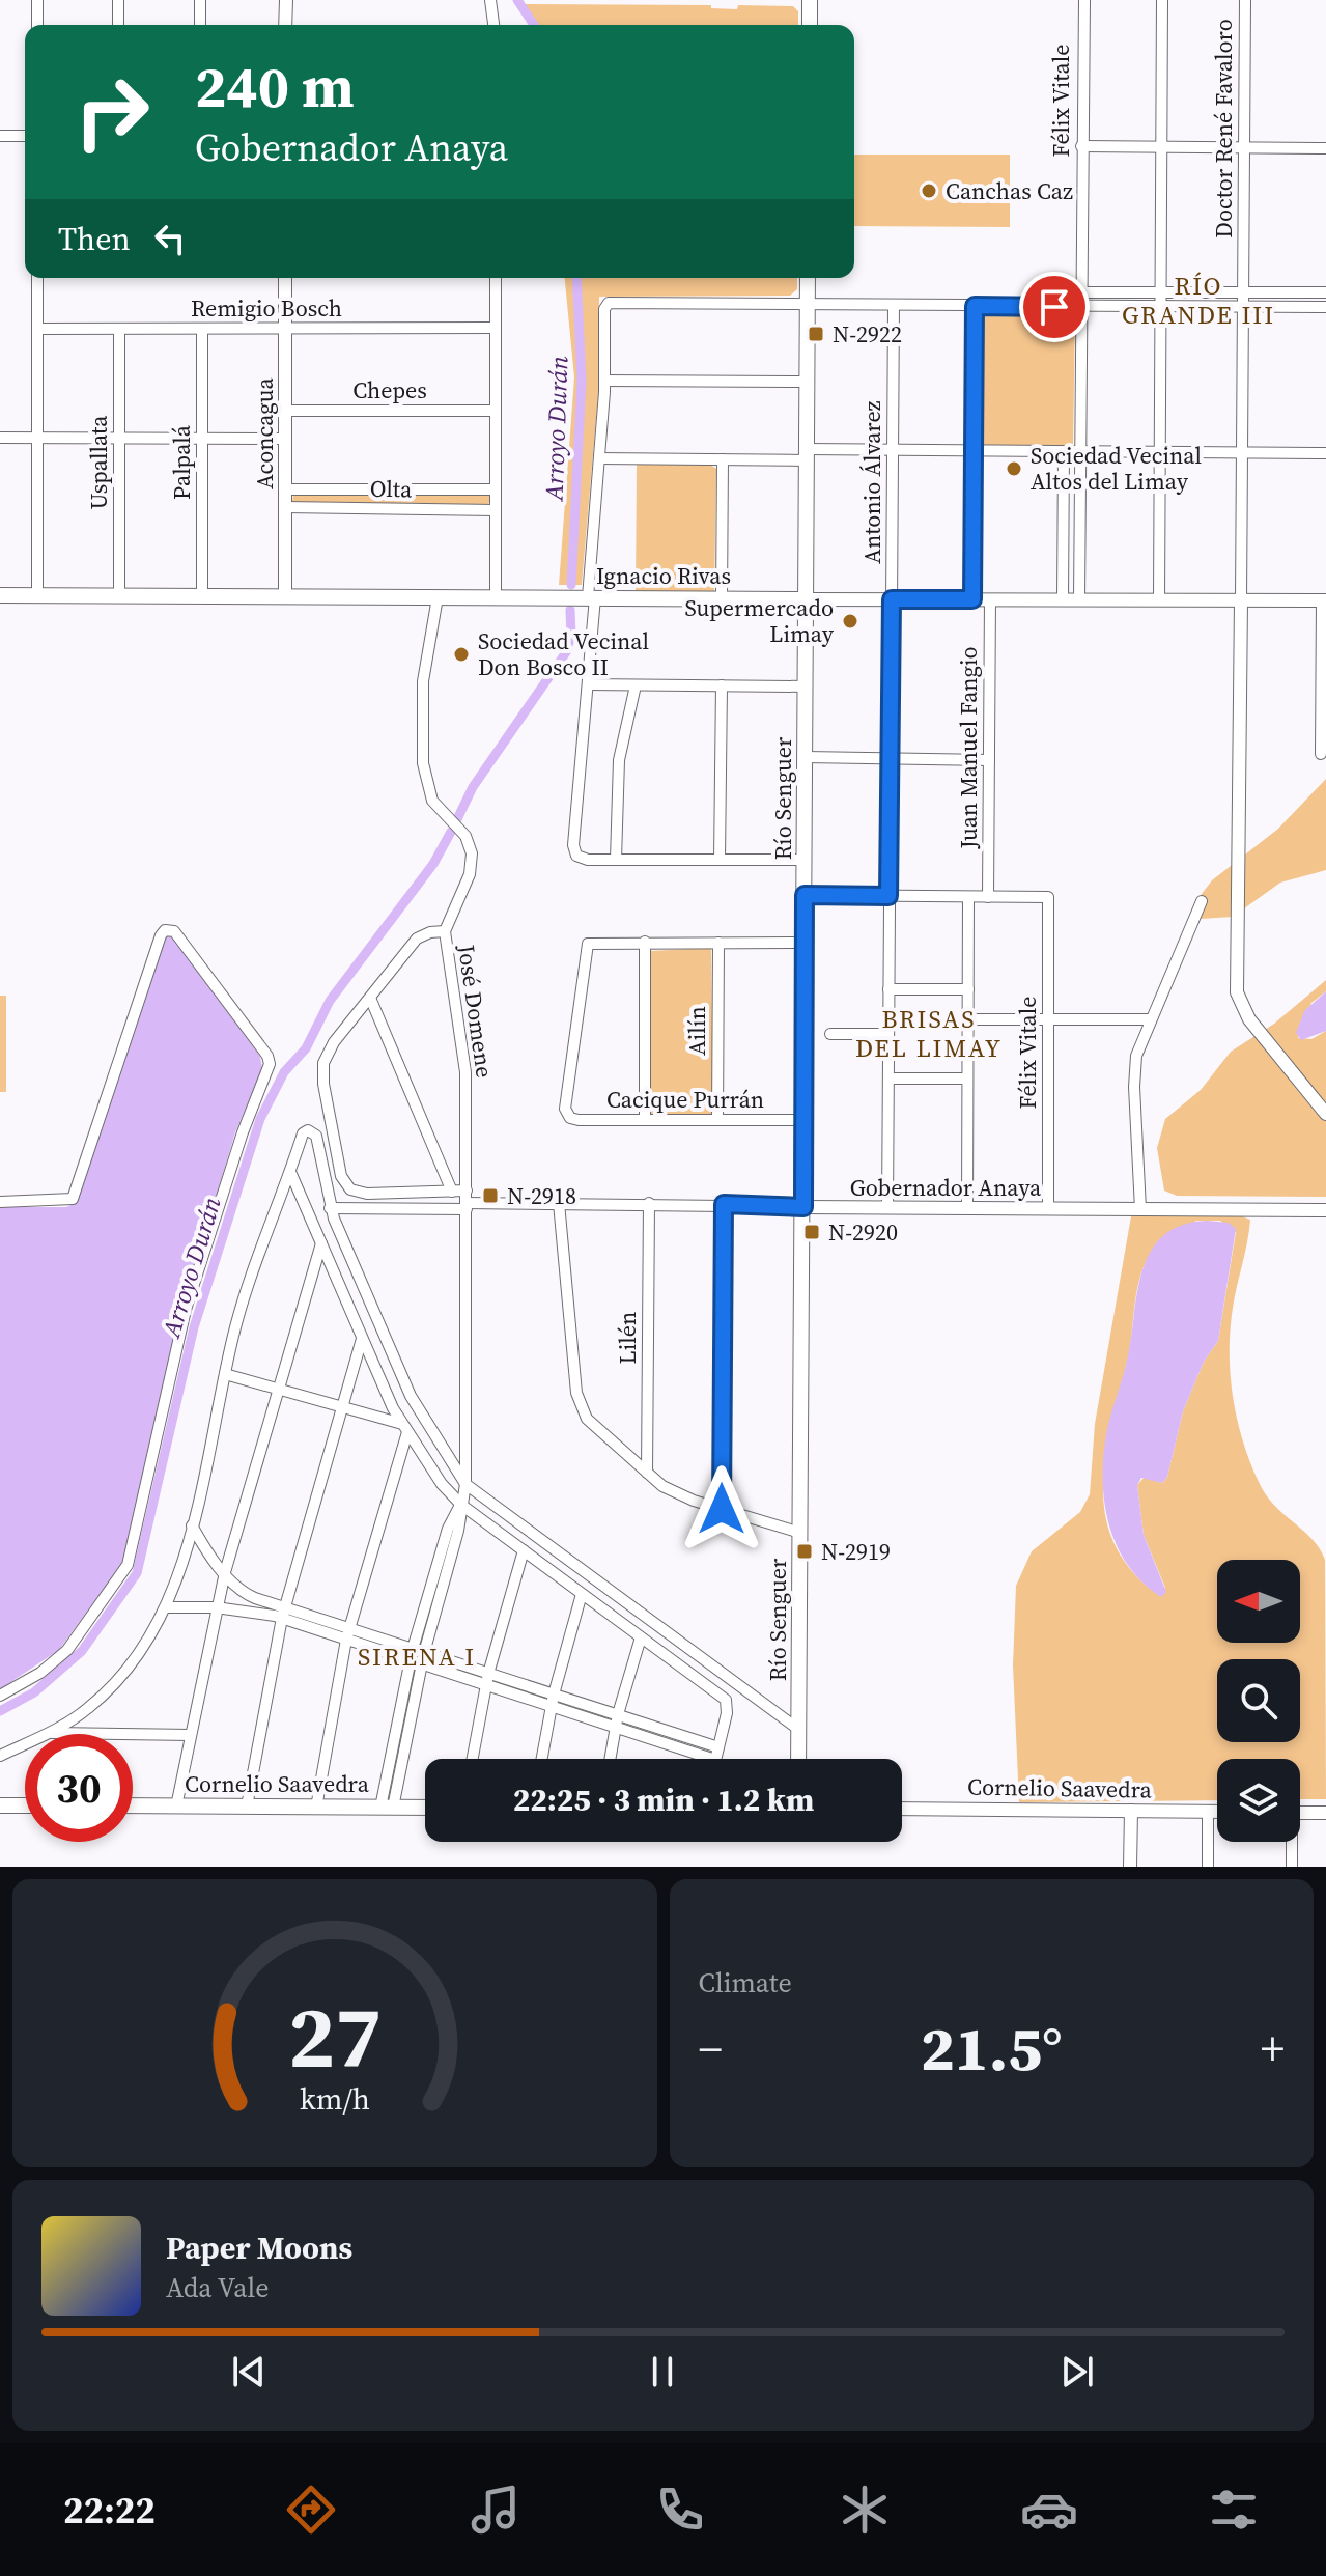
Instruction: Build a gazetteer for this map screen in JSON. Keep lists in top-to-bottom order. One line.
{"streets":{"main road":["Ignacio Rivas","Río Senguer","Cornelio Saavedra"],"street":["Félix Vitale","Doctor René Favaloro","Remigio Bosch","Chepes","Aconcagua","Uspallata","Palpalá","Antonio Álvarez","Olta","Juan Manuel Fangio","José Domene","Ailín","Cacique Purrán","Gobernador Anaya","Lilén"]},"crossings":[["Félix Vitale","Ignacio Rivas"],["Félix Vitale","Juan Manuel Fangio"],["Félix Vitale","Gobernador Anaya"],["Doctor René Favaloro","Ignacio Rivas"],["Remigio Bosch","Aconcagua"],["Remigio Bosch","Uspallata"],["Remigio Bosch","Palpalá"],["Chepes","Aconcagua"],["Aconcagua","Olta"],["Aconcagua","Ignacio Rivas"],["Uspallata","Ignacio Rivas"],["Palpalá","Ignacio Rivas"],["Antonio Álvarez","Ignacio Rivas"],["Antonio Álvarez","Gobernador Anaya"],["Ignacio Rivas","Juan Manuel Fangio"],["Ignacio Rivas","Río Senguer"],["Ignacio Rivas","José Domene"],["Río Senguer","Cacique Purrán"],["Río Senguer","Gobernador Anaya"],["José Domene","Gobernador Anaya"],["José Domene","Cornelio Saavedra"],["Ailín","Cacique Purrán"],["Gobernador Anaya","Lilén"]],"districts":["RÍO GRANDE III","BRISAS DEL LIMAY","SIRENA I"],"water":["Arroyo Durán"],"places":{"other":["Canchas Caz","Sociedad Vecinal Altos del Limay","Supermercado Limay","Sociedad Vecinal Don Bosco II"],"transit":["N-2922","N-2918","N-2920","N-2919"]},"north":"left","page":{"turn":["240 m","Gobernador Anaya"],"then":"Then","limit":"30","trip":"22:25 · 3 min · 1.2 km","tile":"Climate","heat":["−","21.5°","+"],"song":["Paper Moons","Ada Vale"],"tabs":"22:22","gauge":["27","km/h"]}}
